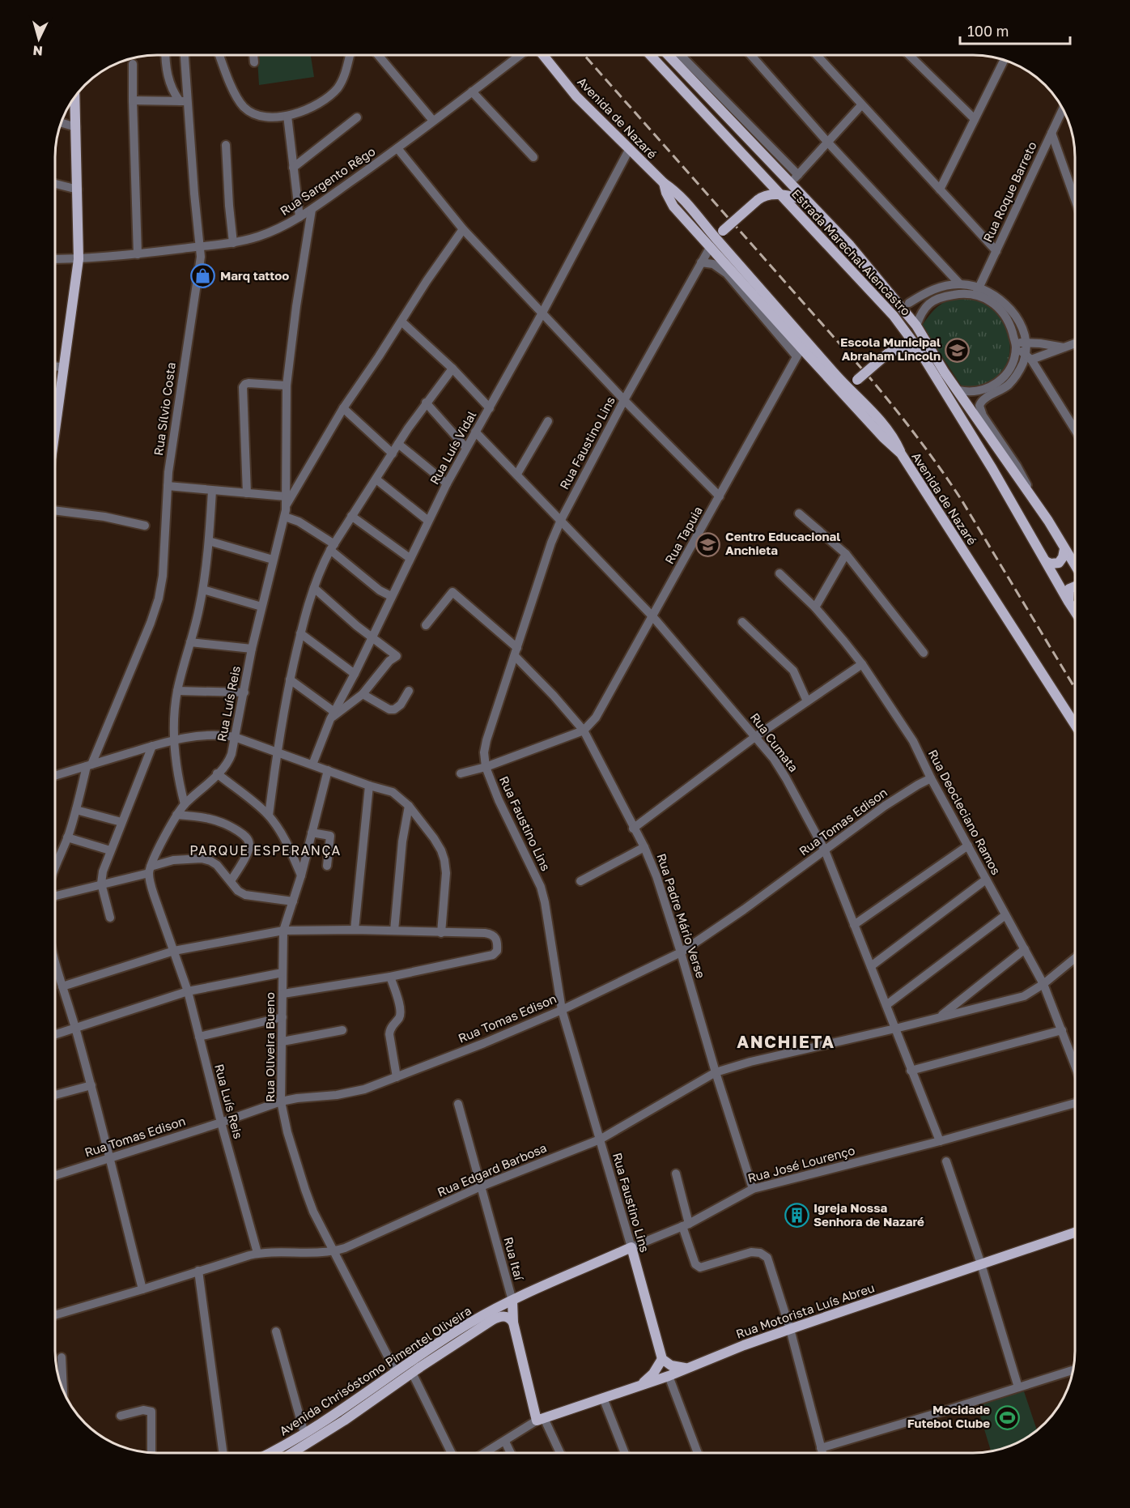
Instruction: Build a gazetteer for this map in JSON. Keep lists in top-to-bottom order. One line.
{"streets":{"main road":["Avenida de Nazaré","Estrada Marechal Alencastro","Rua Faustino Lins","Rua José Lourenço","Rua Itaí","Rua Motorista Luís Abreu","Avenida Chrisóstomo Pimentel Oliveira"],"street":["Rua Sargento Rêgo","Rua Roque Barreto","Rua Sílvio Costa","Rua Luís Vidal","Rua Tapuia","Rua Luís Reis","Rua Cumata","Rua Deocleciano Ramos","Rua Tomas Edison","Rua Padre Mário Verse","Rua Oliveira Bueno","Rua Edgard Barbosa"]},"crossings":[["Avenida de Nazaré","Rua Faustino Lins"],["Avenida de Nazaré","Rua Luís Vidal"],["Avenida de Nazaré","Rua Tapuia"],["Rua Sargento Rêgo","Rua Sílvio Costa"],["Rua Sargento Rêgo","Rua Luís Reis"],["Rua Roque Barreto","Estrada Marechal Alencastro"],["Rua Faustino Lins","Rua Cumata"],["Rua Faustino Lins","Rua Tomas Edison"],["Rua Faustino Lins","Rua Padre Mário Verse"],["Rua Faustino Lins","Rua José Lourenço"],["Rua Faustino Lins","Rua Edgard Barbosa"],["Rua Luís Vidal","Rua Cumata"],["Rua Tapuia","Rua Cumata"],["Rua Tapuia","Rua Padre Mário Verse"],["Rua Luís Reis","Rua Tomas Edison"],["Rua Luís Reis","Rua Edgard Barbosa"],["Rua Cumata","Rua Tomas Edison"],["Rua Cumata","Rua José Lourenço"],["Rua Cumata","Rua Edgard Barbosa"],["Rua Deocleciano Ramos","Rua Tomas Edison"],["Rua Deocleciano Ramos","Rua Edgard Barbosa"],["Rua Tomas Edison","Rua Padre Mário Verse"],["Rua Tomas Edison","Rua Oliveira Bueno"],["Rua Padre Mário Verse","Rua José Lourenço"],["Rua Padre Mário Verse","Rua Edgard Barbosa"],["Rua Oliveira Bueno","Rua Edgard Barbosa"],["Rua Oliveira Bueno","Avenida Chrisóstomo Pimentel Oliveira"],["Rua José Lourenço","Rua Itaí"],["Rua José Lourenço","Avenida Chrisóstomo Pimentel Oliveira"],["Rua Edgard Barbosa","Rua Itaí"],["Rua Itaí","Rua Motorista Luís Abreu"],["Rua Itaí","Avenida Chrisóstomo Pimentel Oliveira"]],"districts":["PARQUE ESPERANÇA","ANCHIETA"],"places":{"shop":["Marq tattoo"],"school or university":["Escola Municipal Abraham Lincoln","Centro Educacional Anchieta"],"building":["Igreja Nossa Senhora de Nazaré"],"sports":["Mocidade Futebol Clube"]},"scale_bar":"100 m","north":"bottom"}
